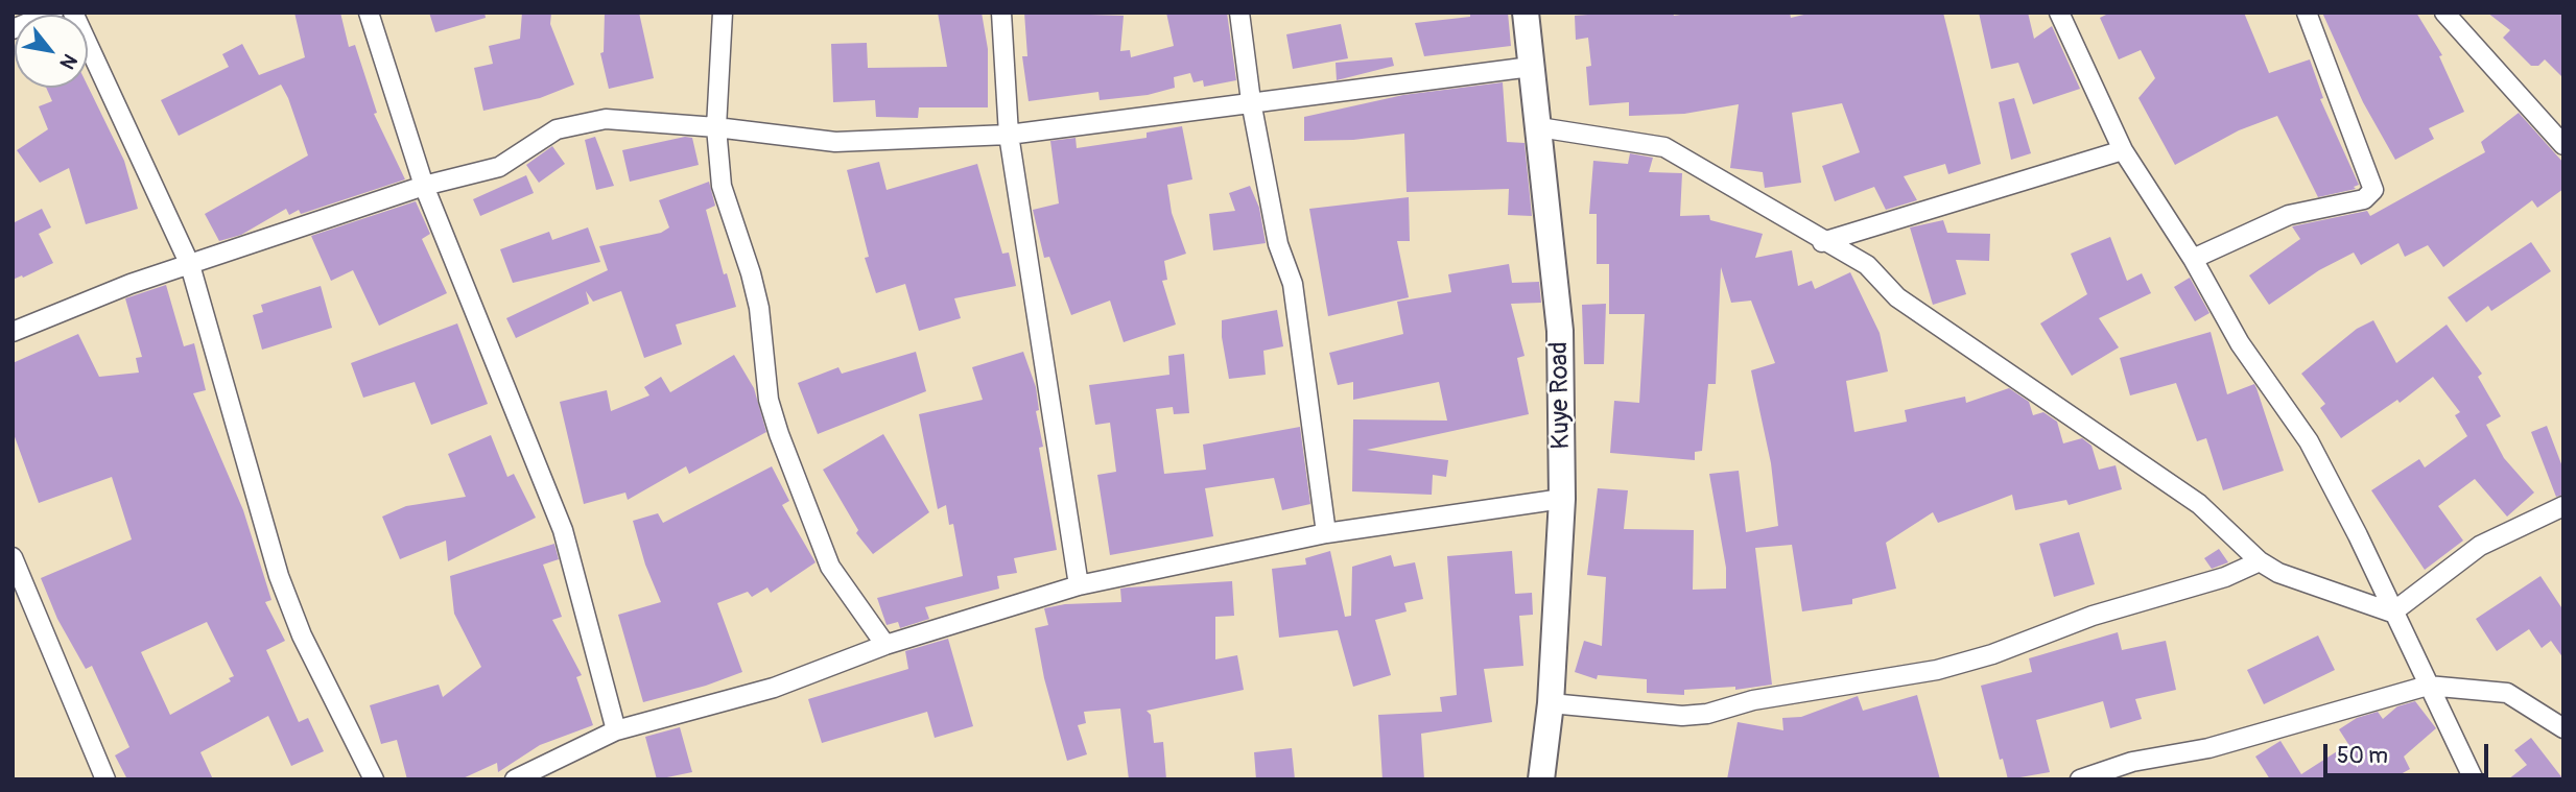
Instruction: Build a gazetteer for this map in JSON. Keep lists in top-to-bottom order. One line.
{"streets":{"street":["Kuye Road"]},"scale_bar":"50 m","north":"bottom right"}
